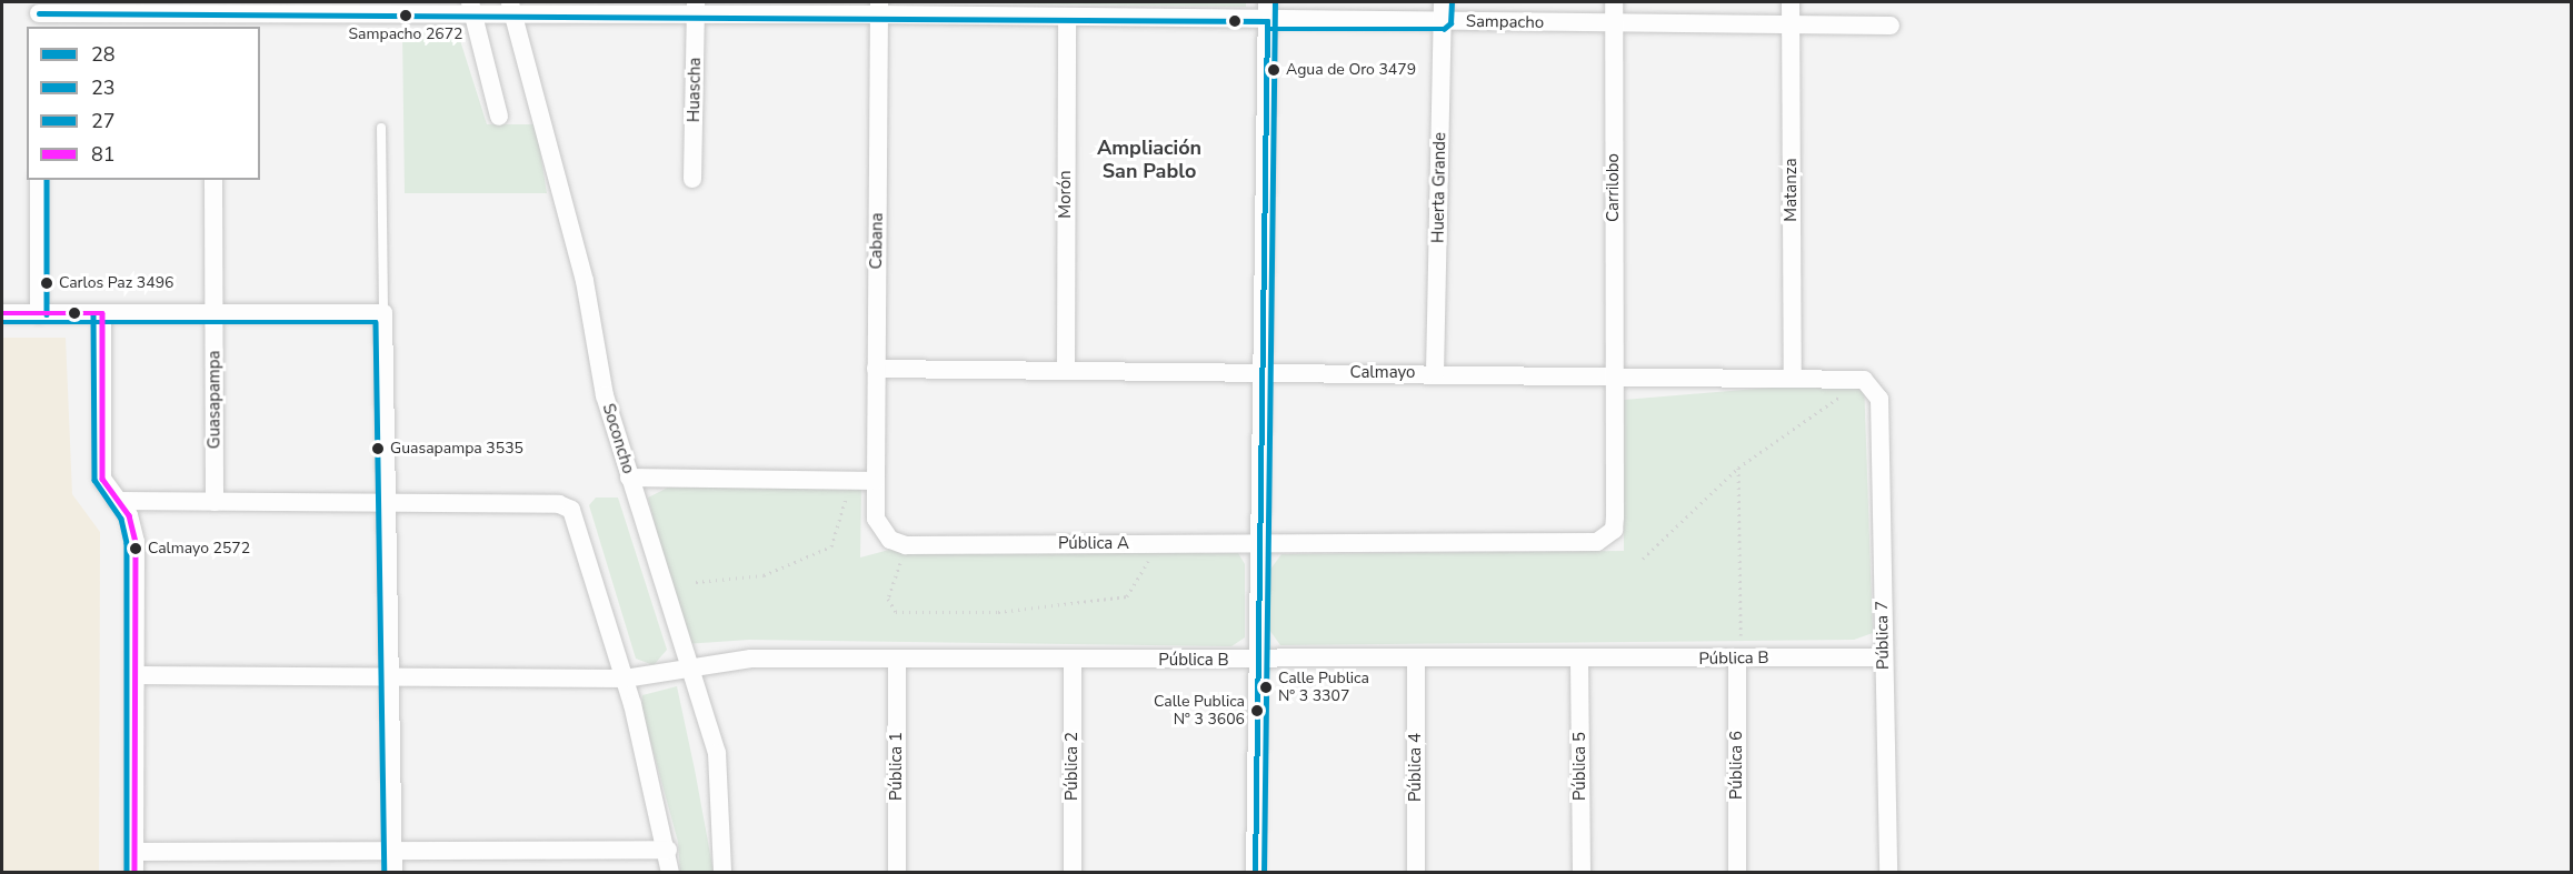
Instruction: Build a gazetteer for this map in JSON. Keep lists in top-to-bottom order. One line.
{"streets":{"street":["Sampacho","Huascha","Huerta Grande","Carrilobo","Matanza","Morón","Cabana","Calmayo","Guasapampa","Soconcho","Pública A","Pública 7","Pública B","Pública 6","Pública 1","Pública 2","Pública 5","Pública 4"]},"crossings":[["Sampacho","Huascha"],["Sampacho","Huerta Grande"],["Sampacho","Carrilobo"],["Sampacho","Matanza"],["Sampacho","Morón"],["Sampacho","Cabana"],["Sampacho","Soconcho"],["Huerta Grande","Calmayo"],["Carrilobo","Calmayo"],["Carrilobo","Pública A"],["Matanza","Calmayo"],["Morón","Calmayo"],["Cabana","Calmayo"],["Calmayo","Pública A"],["Calmayo","Pública 7"],["Soconcho","Pública B"],["Pública 7","Pública B"],["Pública B","Pública 6"],["Pública B","Pública 1"],["Pública B","Pública 2"],["Pública B","Pública 5"],["Pública B","Pública 4"]],"districts":["Ampliación San Pablo"],"places":["Sampacho 2672","Agua de Oro 3479","Carlos Paz 3496","Guasapampa 3535","Calmayo 2572","Calle Publica Nº 3 3307","Calle Publica Nº 3 3606"],"lines":["transit line 23","transit line 28","transit line 27","transit line 81"],"legend":["28","23","27","81"]}
